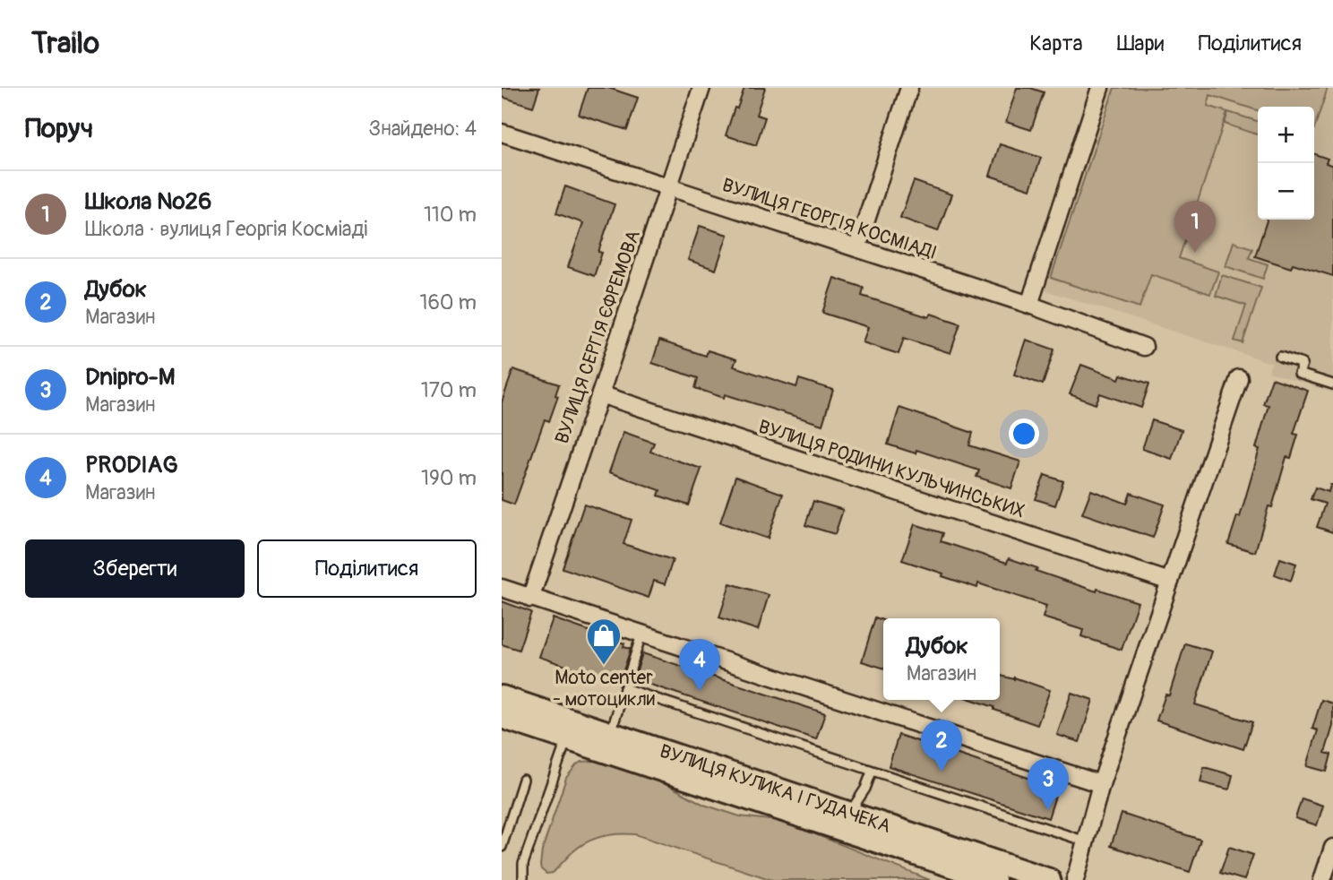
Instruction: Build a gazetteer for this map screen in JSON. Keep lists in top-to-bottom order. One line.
{"streets":{"main road":["ВУЛИЦЯ КУЛИКА І ГУДАЧЕКА"],"street":["ВУЛИЦЯ ГЕОРГІЯ КОСМІАДІ","ВУЛИЦЯ СЕРГІЯ ЄФРЕМОВА","ВУЛИЦЯ РОДИНИ КУЛЬЧИНСЬКИХ"]},"crossings":[["ВУЛИЦЯ ГЕОРГІЯ КОСМІАДІ","ВУЛИЦЯ СЕРГІЯ ЄФРЕМОВА"],["ВУЛИЦЯ СЕРГІЯ ЄФРЕМОВА","ВУЛИЦЯ РОДИНИ КУЛЬЧИНСЬКИХ"]],"places":{"shop":["Moto center - мотоцикли"]},"page":{"header":"Trailo","nav":["Карта","Шари","Поділитися"],"heading":["Поруч","Знайдено: 4"],"map_buttons":["+","−"],"list":[{"mark":"1","name":"Школа №26","note":"Школа · вулиця Георгія Косміаді","value":"110 m"},{"mark":"2","name":"Дубок","note":"Магазин","value":"160 m"},{"mark":"3","name":"Dnipro-M","note":"Магазин","value":"170 m"},{"mark":"4","name":"PRODIAG","note":"Магазин","value":"190 m"}],"pins":["1","4","2","3"],"buttons":["Зберегти","Поділитися"],"popup":["Дубок","Магазин"]}}
